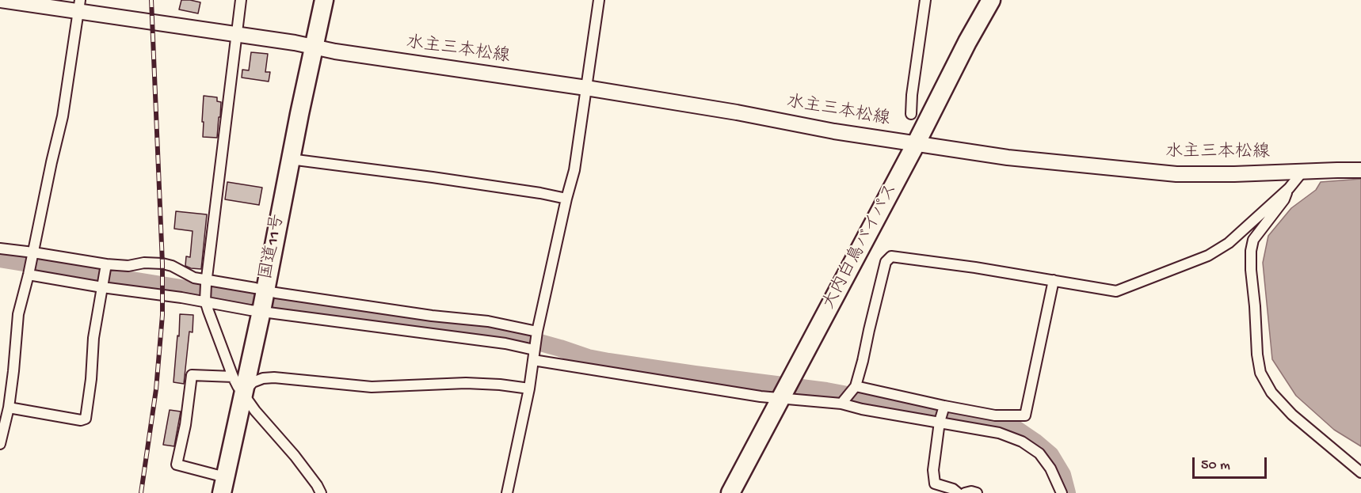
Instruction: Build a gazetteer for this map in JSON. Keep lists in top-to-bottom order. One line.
{"streets":{"highway":["国道11号","大内白鳥バイパス"],"main road":["水主三本松線"]},"crossings":[["水主三本松線","国道11号"],["水主三本松線","大内白鳥バイパス"]],"scale_bar":"50 m"}
